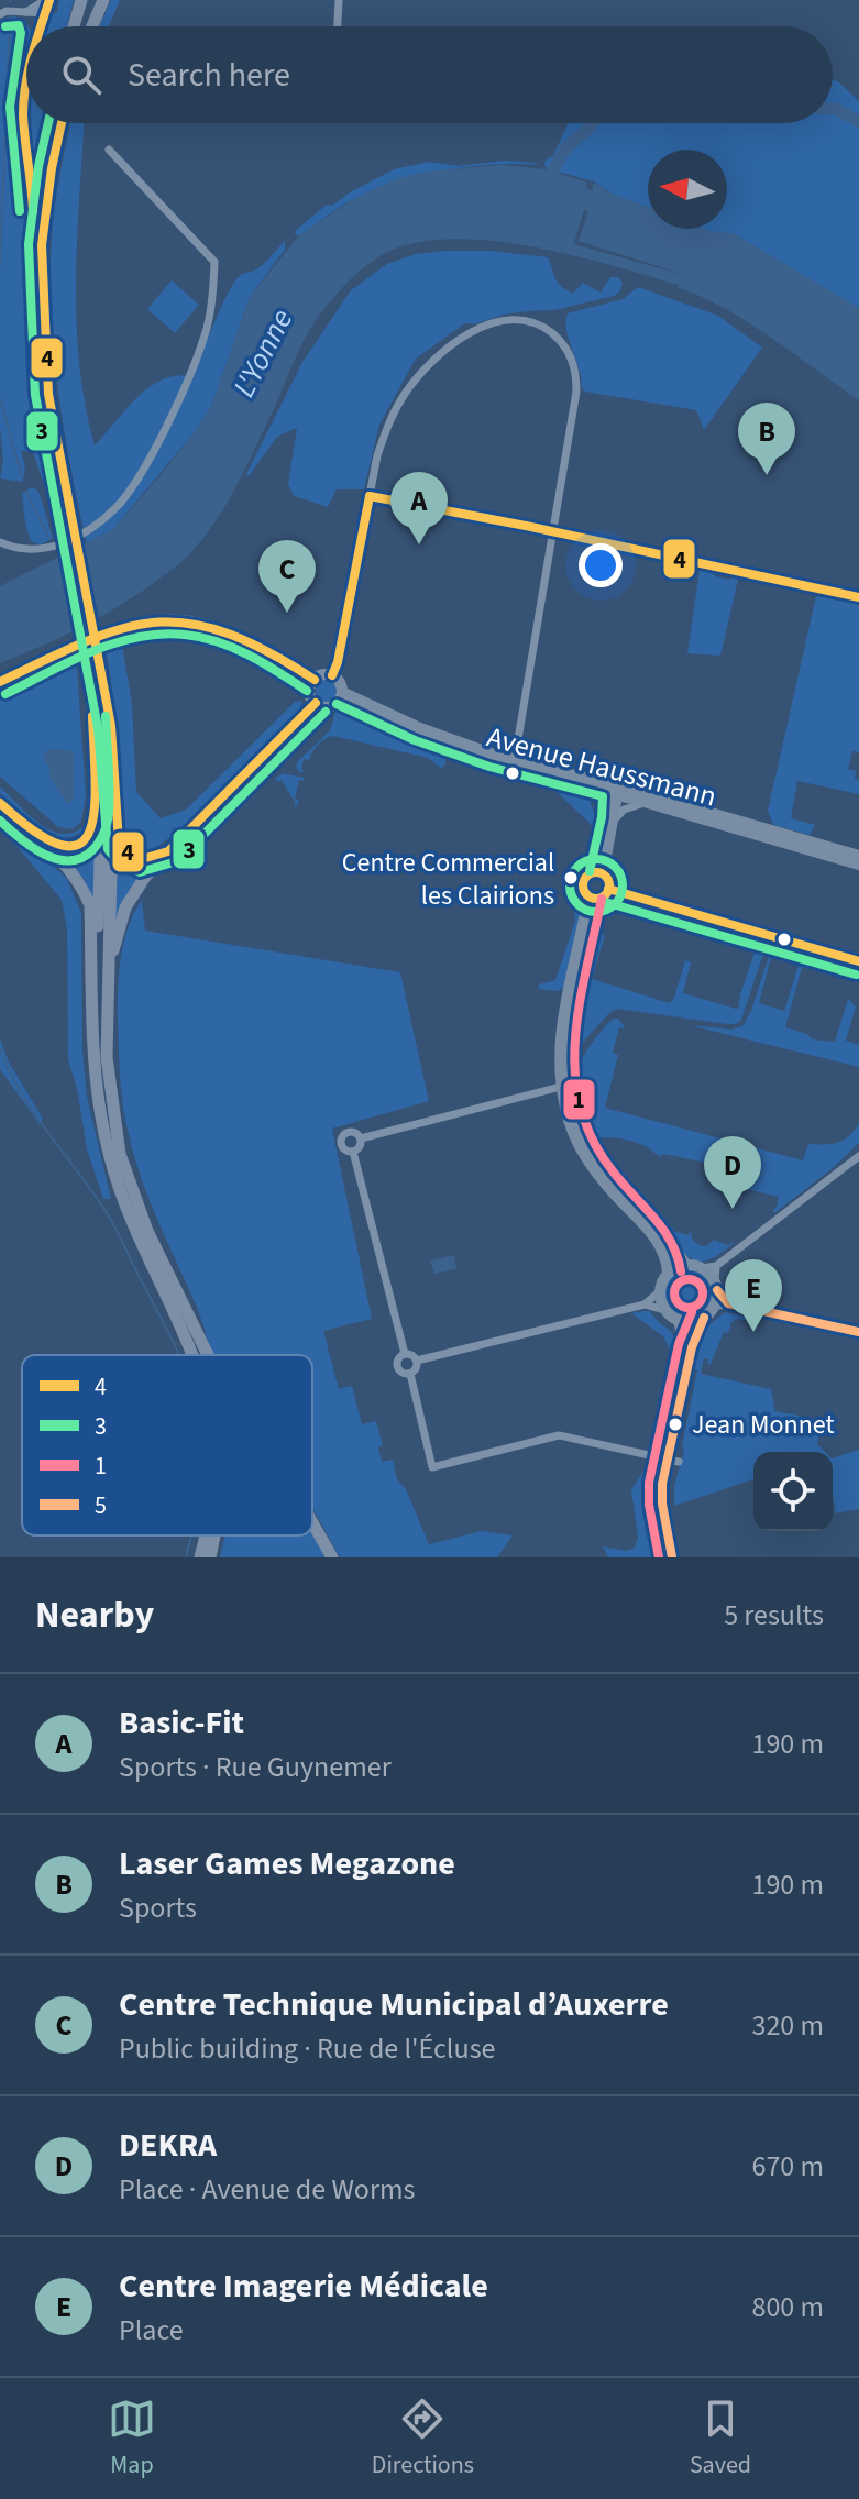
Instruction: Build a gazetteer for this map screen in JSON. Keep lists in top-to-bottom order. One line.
{"streets":{"street":["Avenue Haussmann"]},"water":["L'Yonne"],"places":["Centre Commercial les Clairions","Jean Monnet"],"lines":["transit line 4","transit line 3","transit line 1","transit line 5"],"legend":["4","3","1","5"],"north":"left","page":{"search":"Search here","pins":["B","A","C","D","E"],"heading":["Nearby","5 results"],"list":[{"mark":"A","name":"Basic-Fit","note":"Sports · Rue Guynemer","value":"190 m"},{"mark":"B","name":"Laser Games Megazone","note":"Sports","value":"190 m"},{"mark":"C","name":"Centre Technique Municipal d’Auxerre","note":"Public building · Rue de l'Écluse","value":"320 m"},{"mark":"D","name":"DEKRA","note":"Place · Avenue de Worms","value":"670 m"},{"mark":"E","name":"Centre Imagerie Médicale","note":"Place","value":"800 m"}],"nav":["Map","Directions","Saved"]}}
